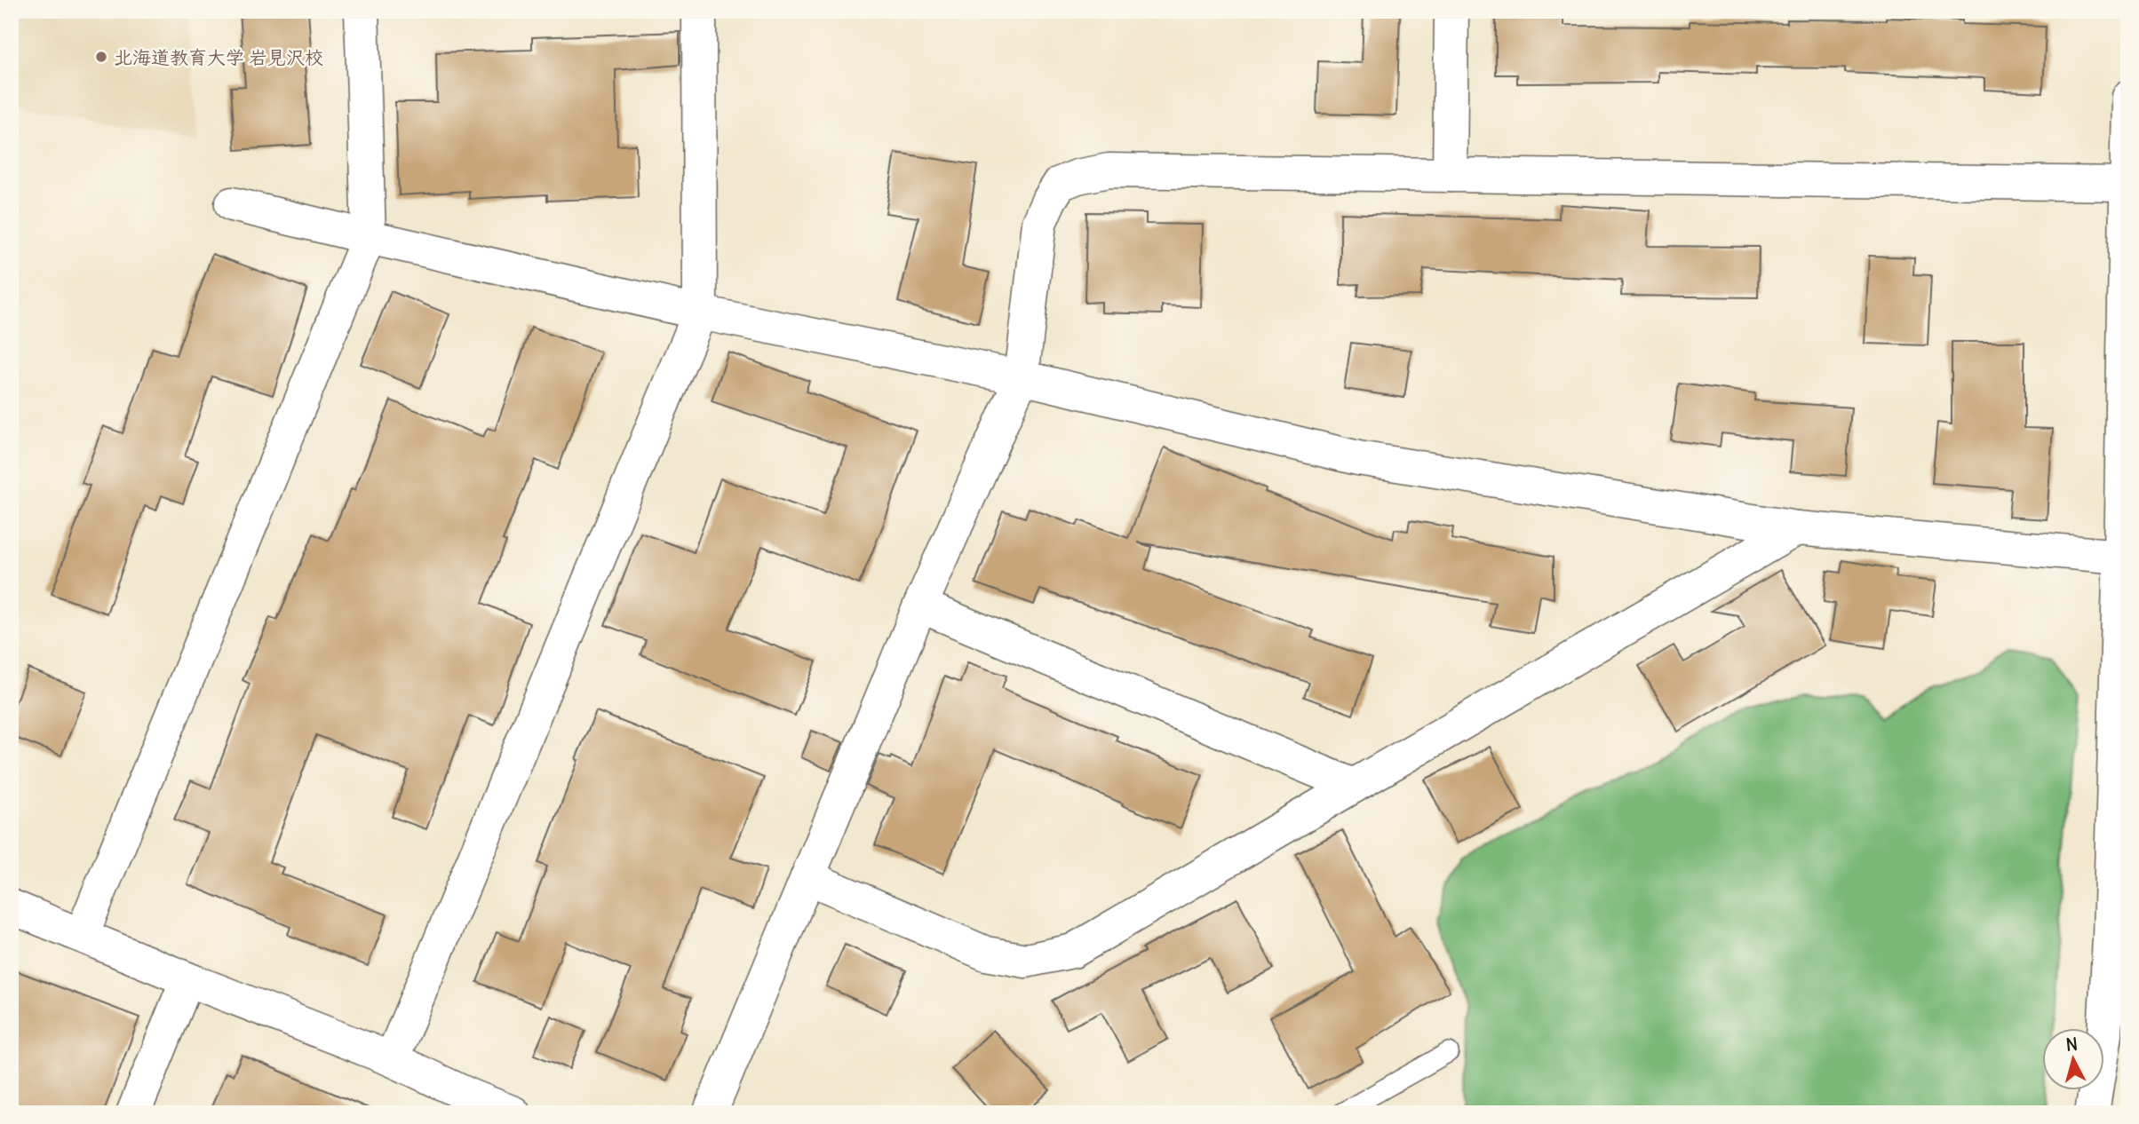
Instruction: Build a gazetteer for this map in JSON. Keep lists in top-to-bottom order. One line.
{"places":["北海道教育大学 岩見沢校"],"north":"top"}
